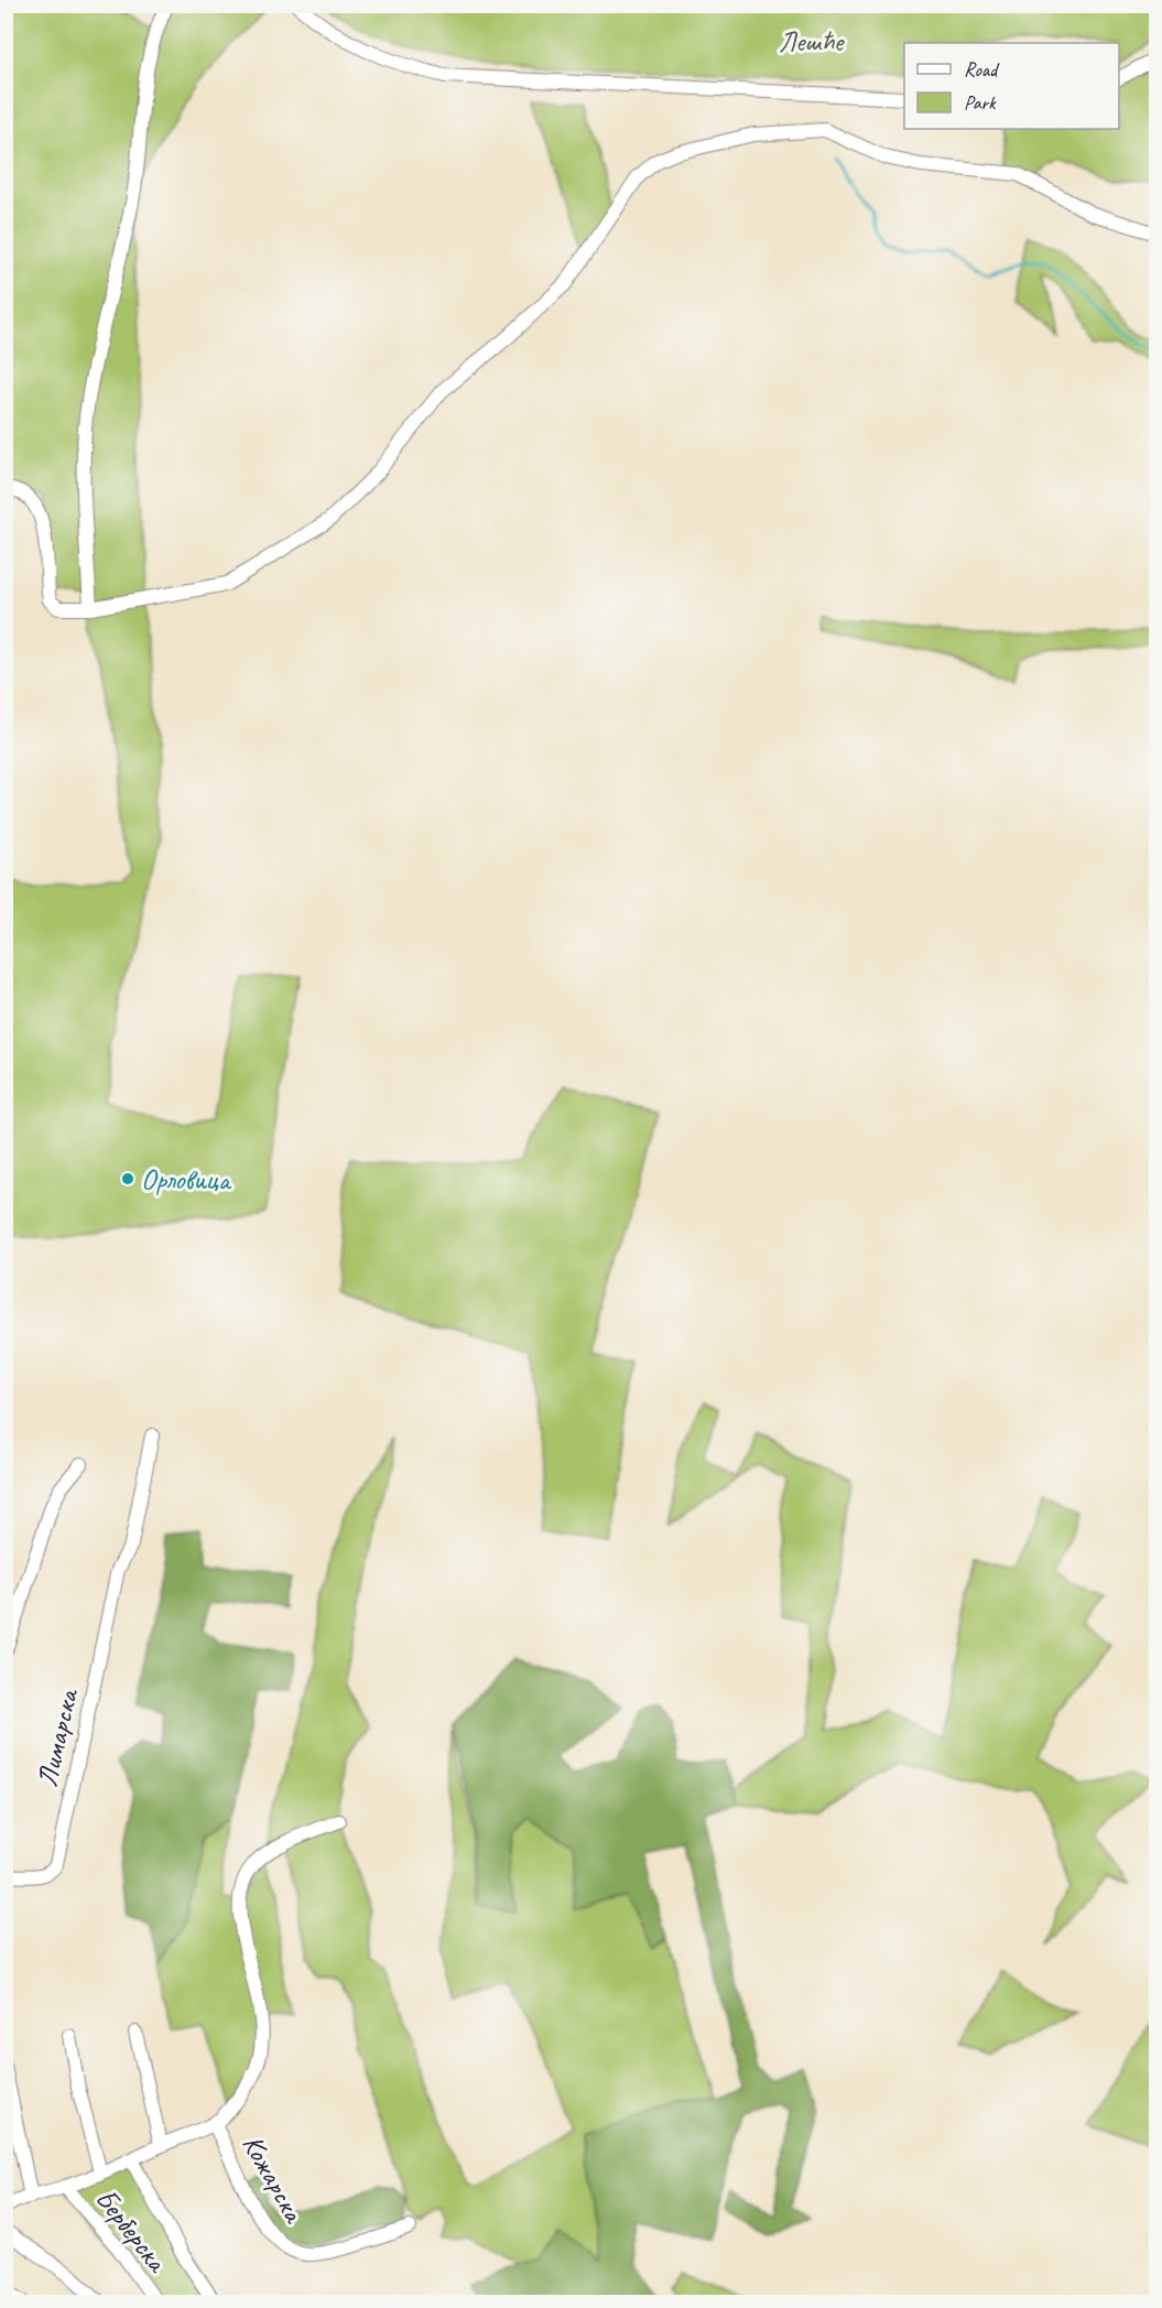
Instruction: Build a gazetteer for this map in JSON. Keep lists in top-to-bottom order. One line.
{"streets":{"street":["Лимарска","Кожарска","Берберска"]},"parks":["Лешће"],"places":["Орловица"],"legend":["Road","Park"]}
